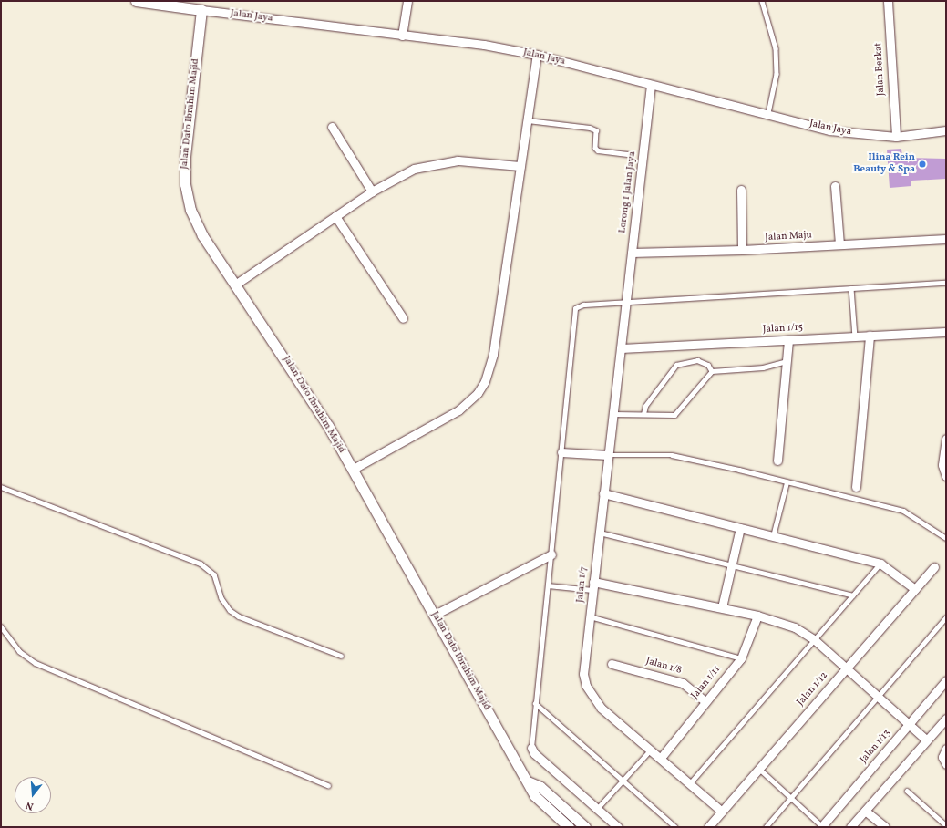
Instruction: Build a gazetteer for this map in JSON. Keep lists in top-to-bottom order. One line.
{"streets":{"street":["Jalan Jaya","Jalan Berkat","Jalan Dato Ibrahim Majid","Lorong 1 Jalan Jaya","Jalan Maju","Jalan 1/15","Jalan 1/7","Jalan 1/8","Jalan 1/11","Jalan 1/12","Jalan 1/13"]},"crossings":[["Jalan Jaya","Jalan Berkat"],["Jalan Jaya","Jalan Dato Ibrahim Majid"],["Jalan Jaya","Lorong 1 Jalan Jaya"],["Lorong 1 Jalan Jaya","Jalan Maju"],["Lorong 1 Jalan Jaya","Jalan 1/7"],["Jalan 1/15","Jalan 1/7"],["Jalan 1/7","Jalan 1/11"],["Jalan 1/7","Jalan 1/12"],["Jalan 1/8","Jalan 1/11"]],"places":["Ilina Rein Beauty & Spa"],"north":"bottom"}
